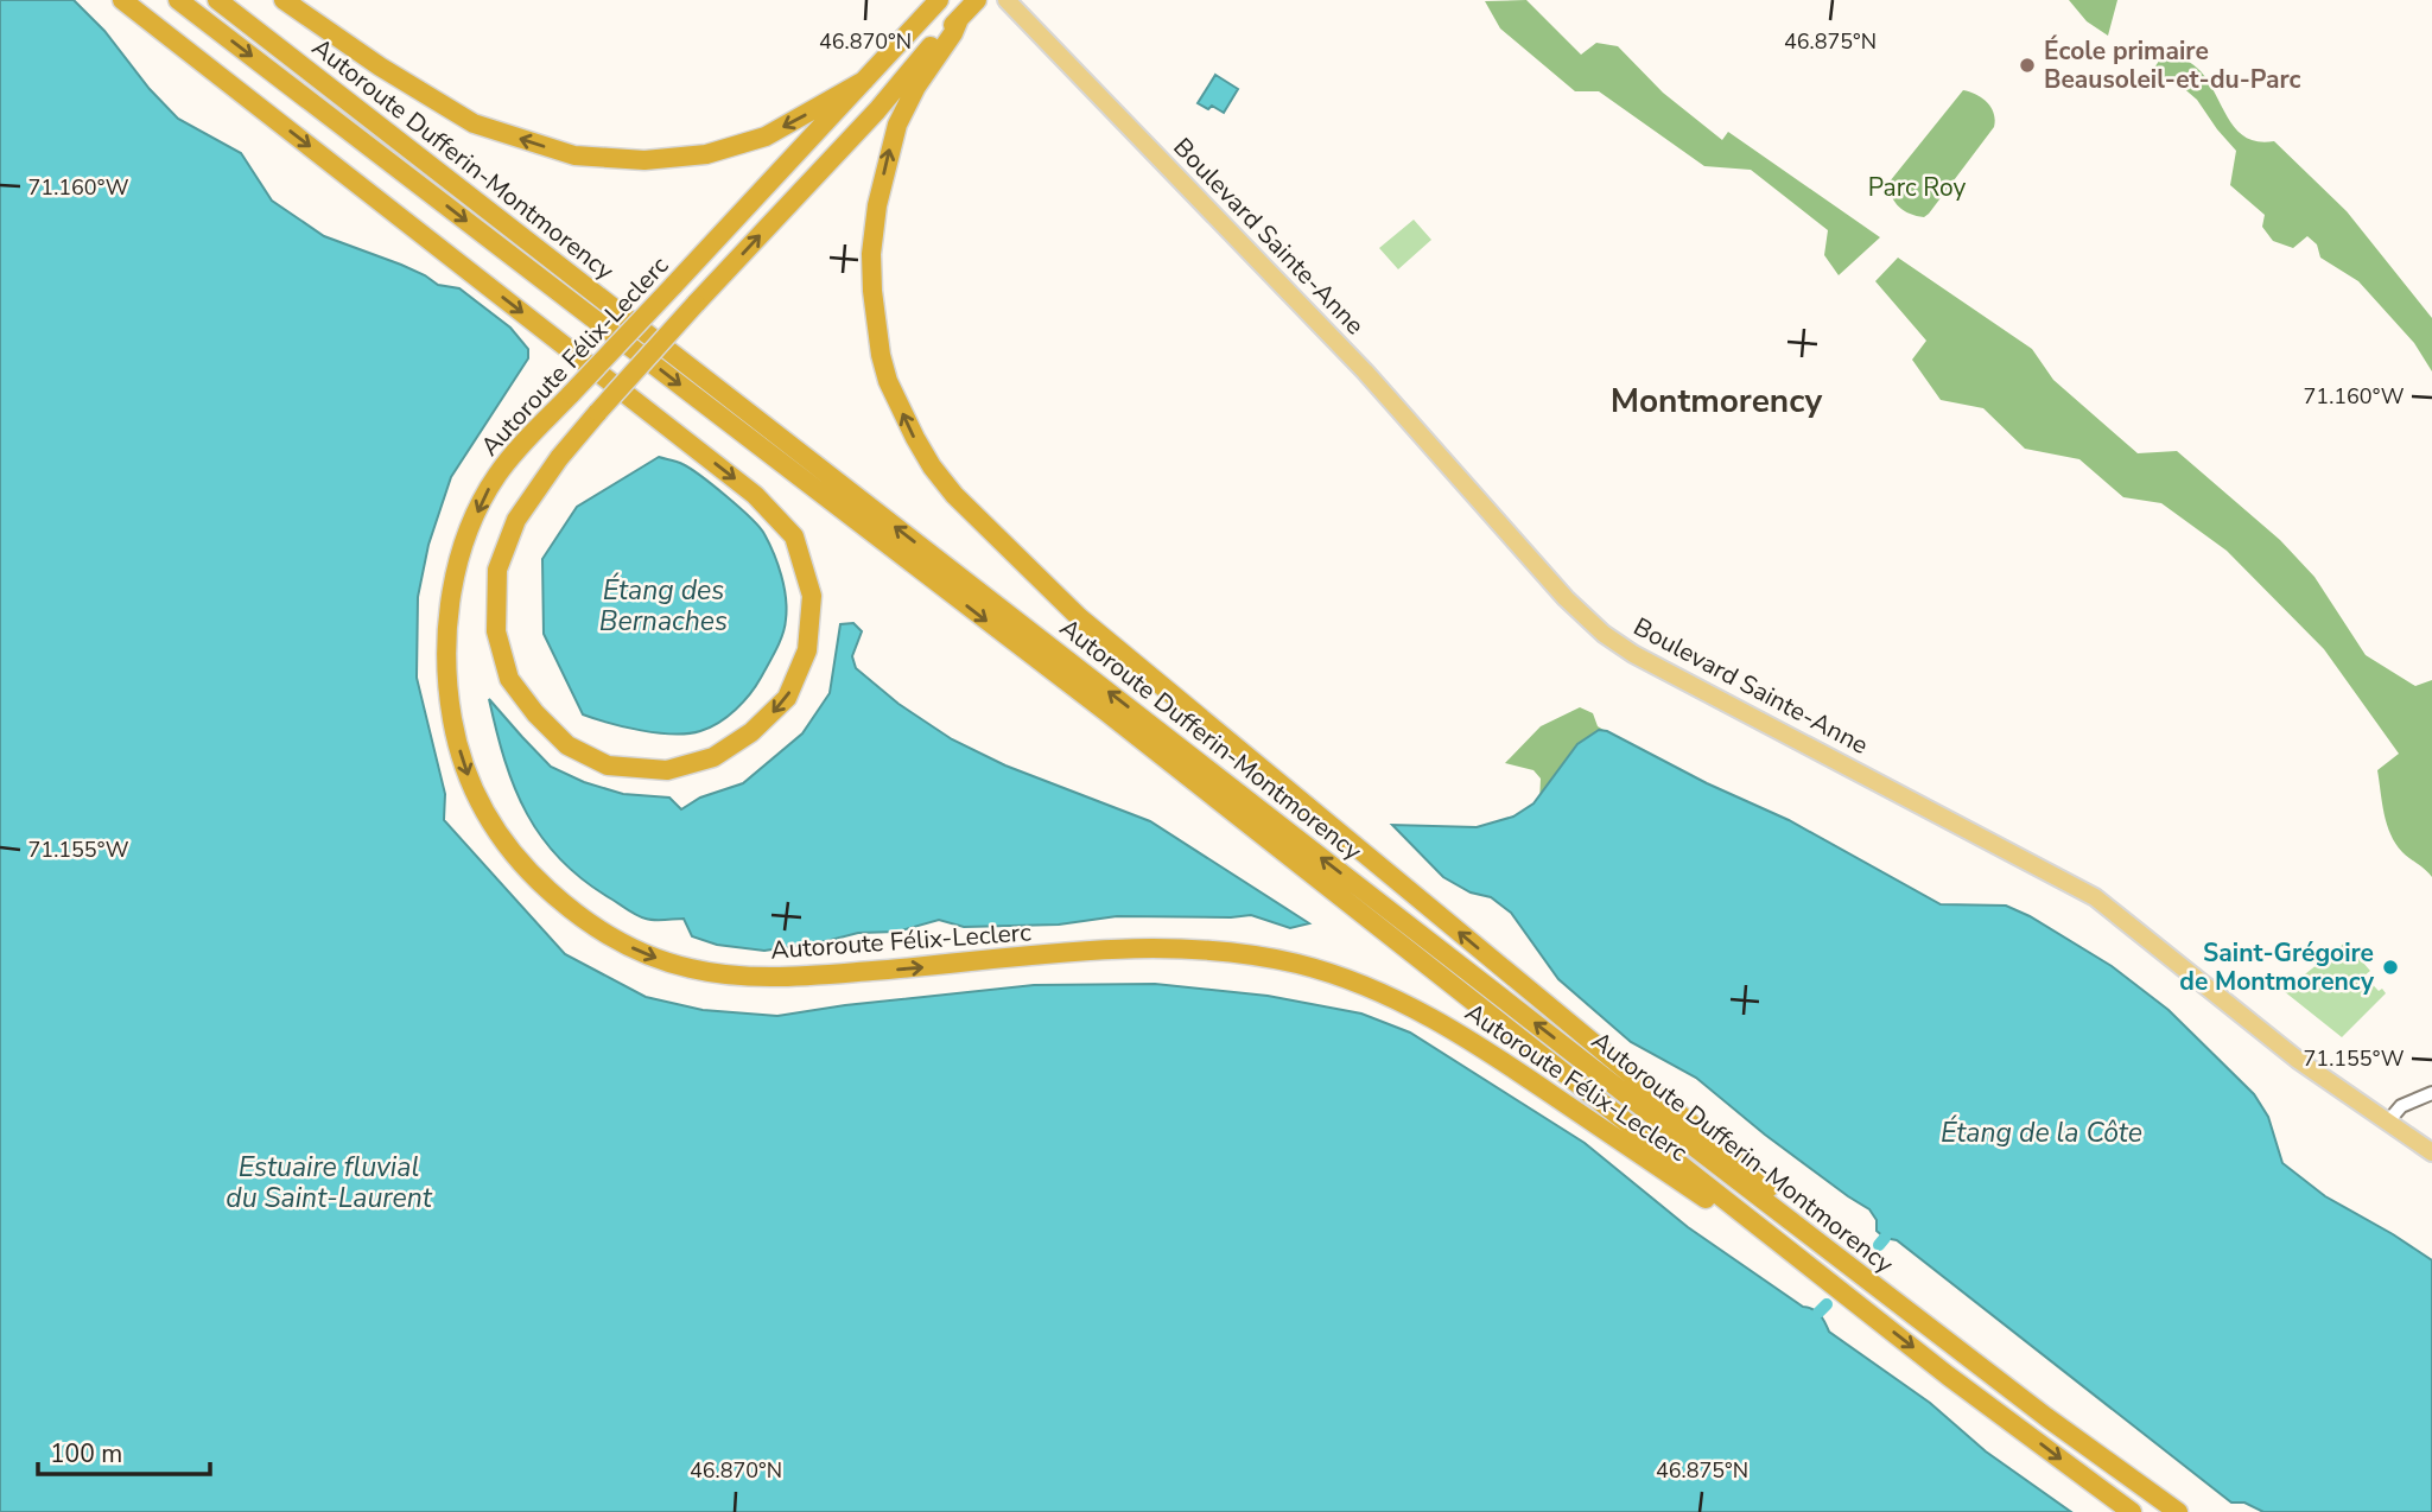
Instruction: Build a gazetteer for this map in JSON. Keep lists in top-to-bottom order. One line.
{"streets":{"highway":["Autoroute Dufferin-Montmorency","Autoroute Félix-Leclerc"],"main road":["Boulevard Sainte-Anne"]},"crossings":[["Autoroute Dufferin-Montmorency","Autoroute Félix-Leclerc"]],"districts":["Montmorency"],"water":["Étang des Bernaches","Étang de la Côte","Estuaire fluvial du Saint-Laurent"],"parks":["Parc Roy"],"places":["École primaire Beausoleil-et-du-Parc","Saint-Grégoire de Montmorency"],"scale_bar":"100 m","coordinates":["46.870°N","46.875°N","71.160°W","71.155°W"]}
